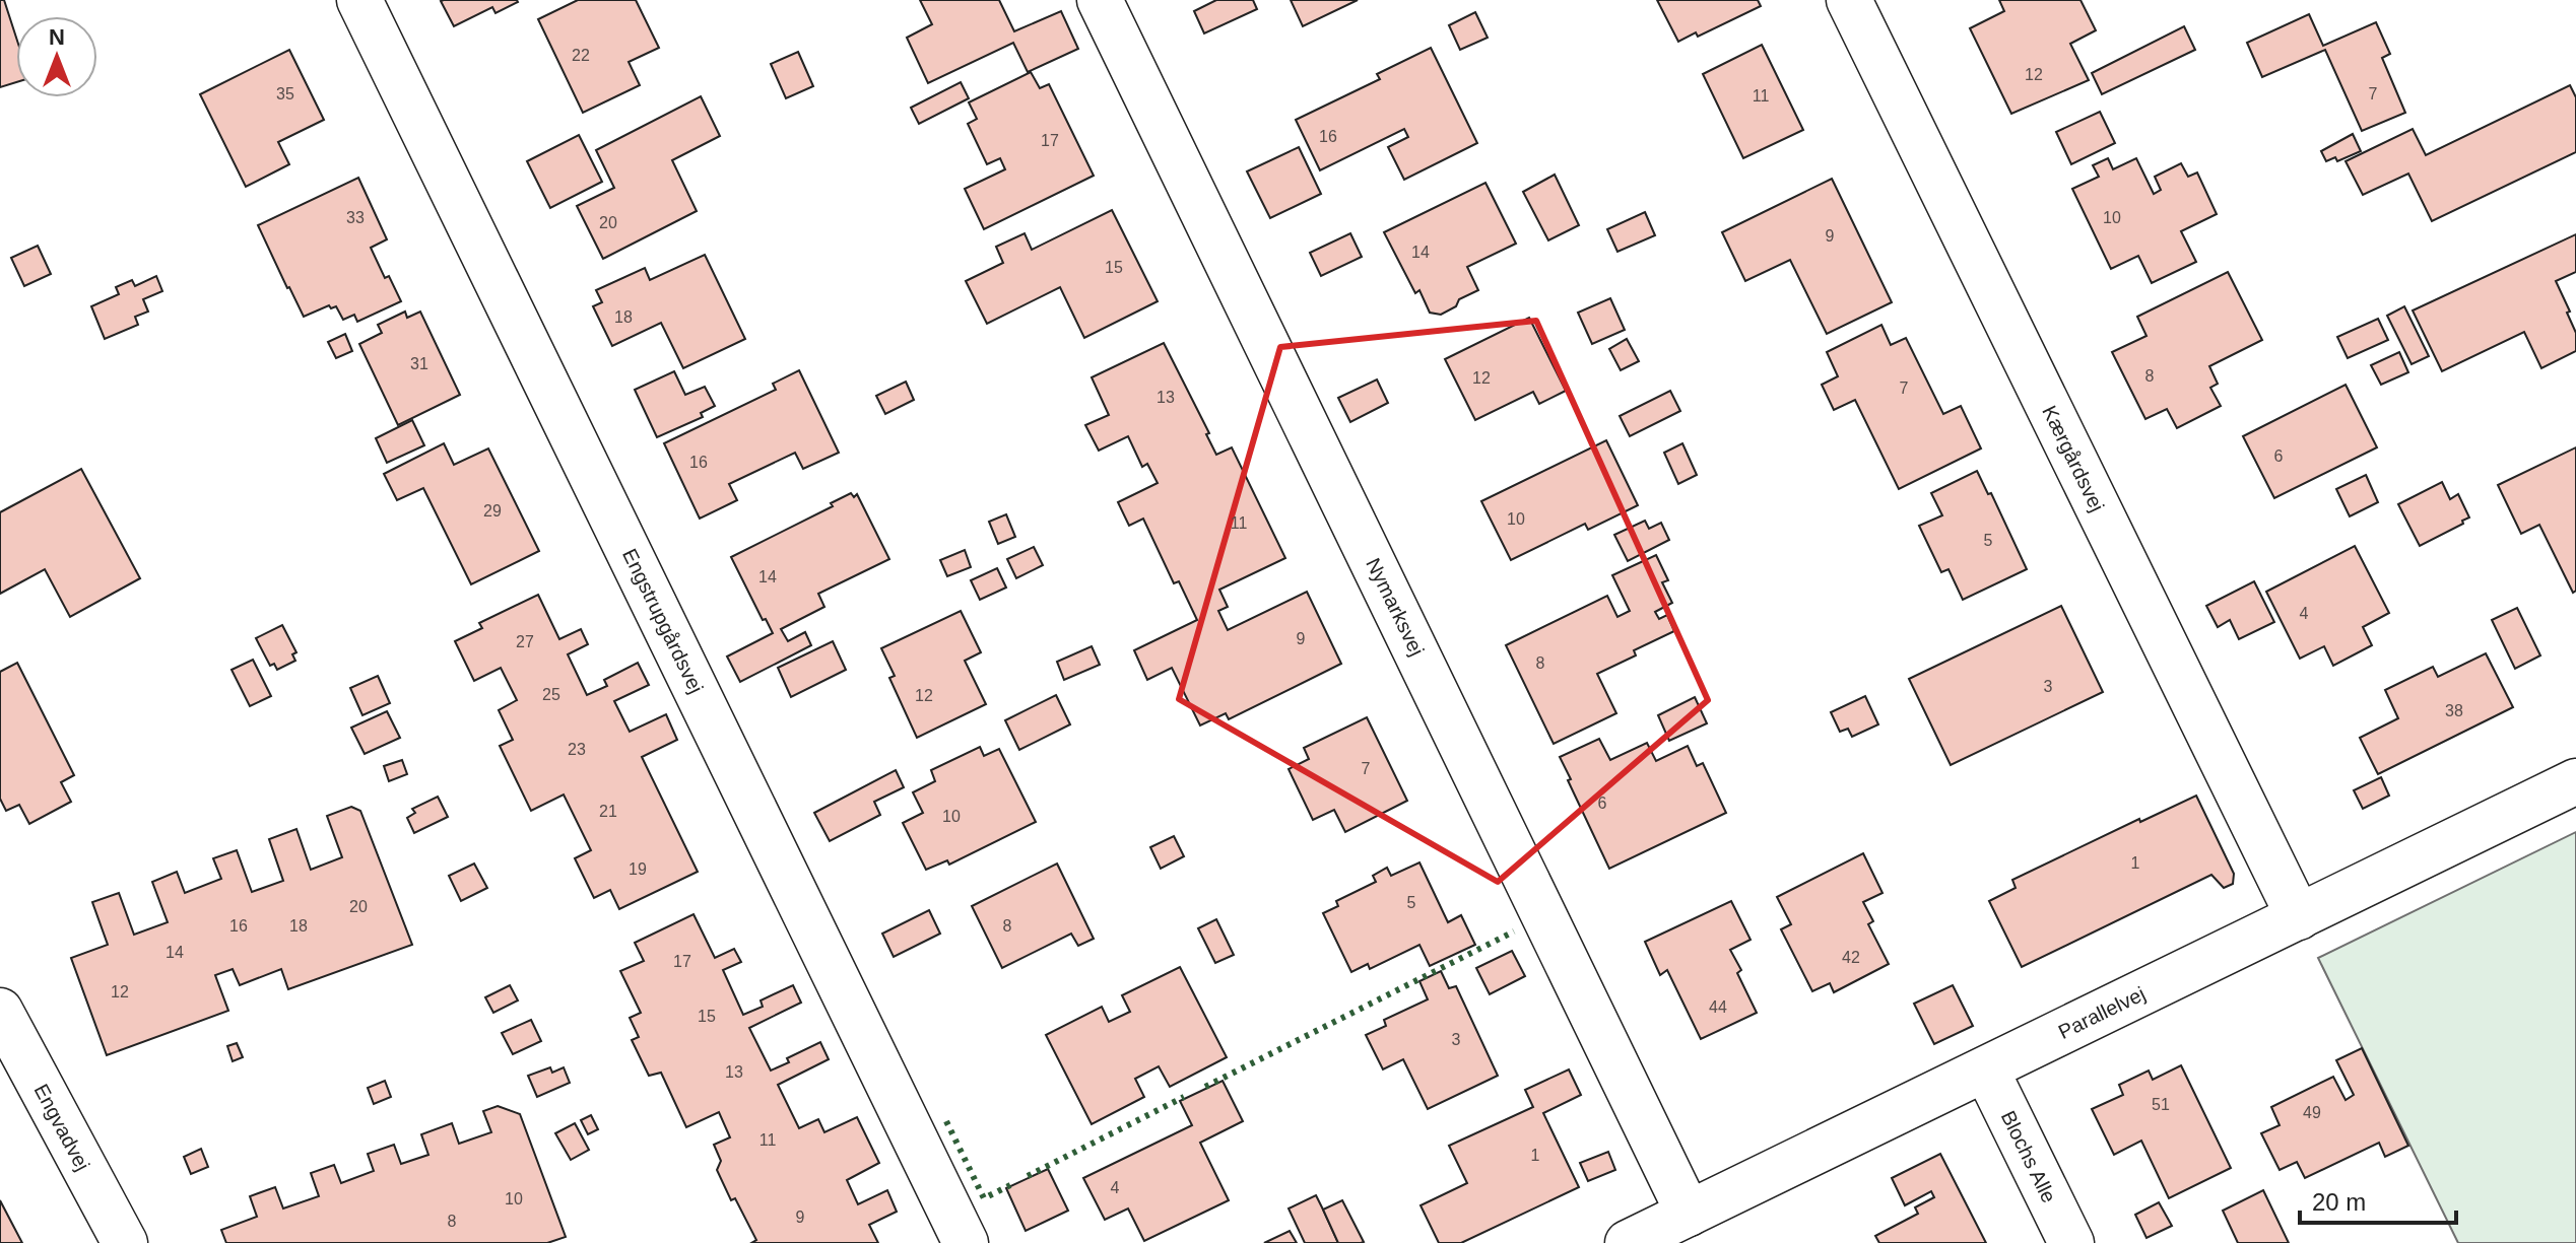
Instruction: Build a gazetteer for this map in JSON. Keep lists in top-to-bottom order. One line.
{"streets":{"street":["Kærgårdsvej","Nymarksvej","Engstrupgårdsvej","Parallelvej","Engvadvej","Blochs Alle"]},"crossings":[["Kærgårdsvej","Parallelvej"],["Nymarksvej","Parallelvej"],["Parallelvej","Blochs Alle"]],"house_numbers":["22","12","35","7","11","16","17","33","10","20","9","14","15","18","31","8","12","7","13","6","16","29","10","11","5","14","4","9","27","8","3","25","12","38","23","7","6","21","10","1","19","5","20","16","18","8","14","42","17","12","44","15","3","13","51","49","11","1","4","10","9","8"],"scale_bar":"20 m","north":"top"}
